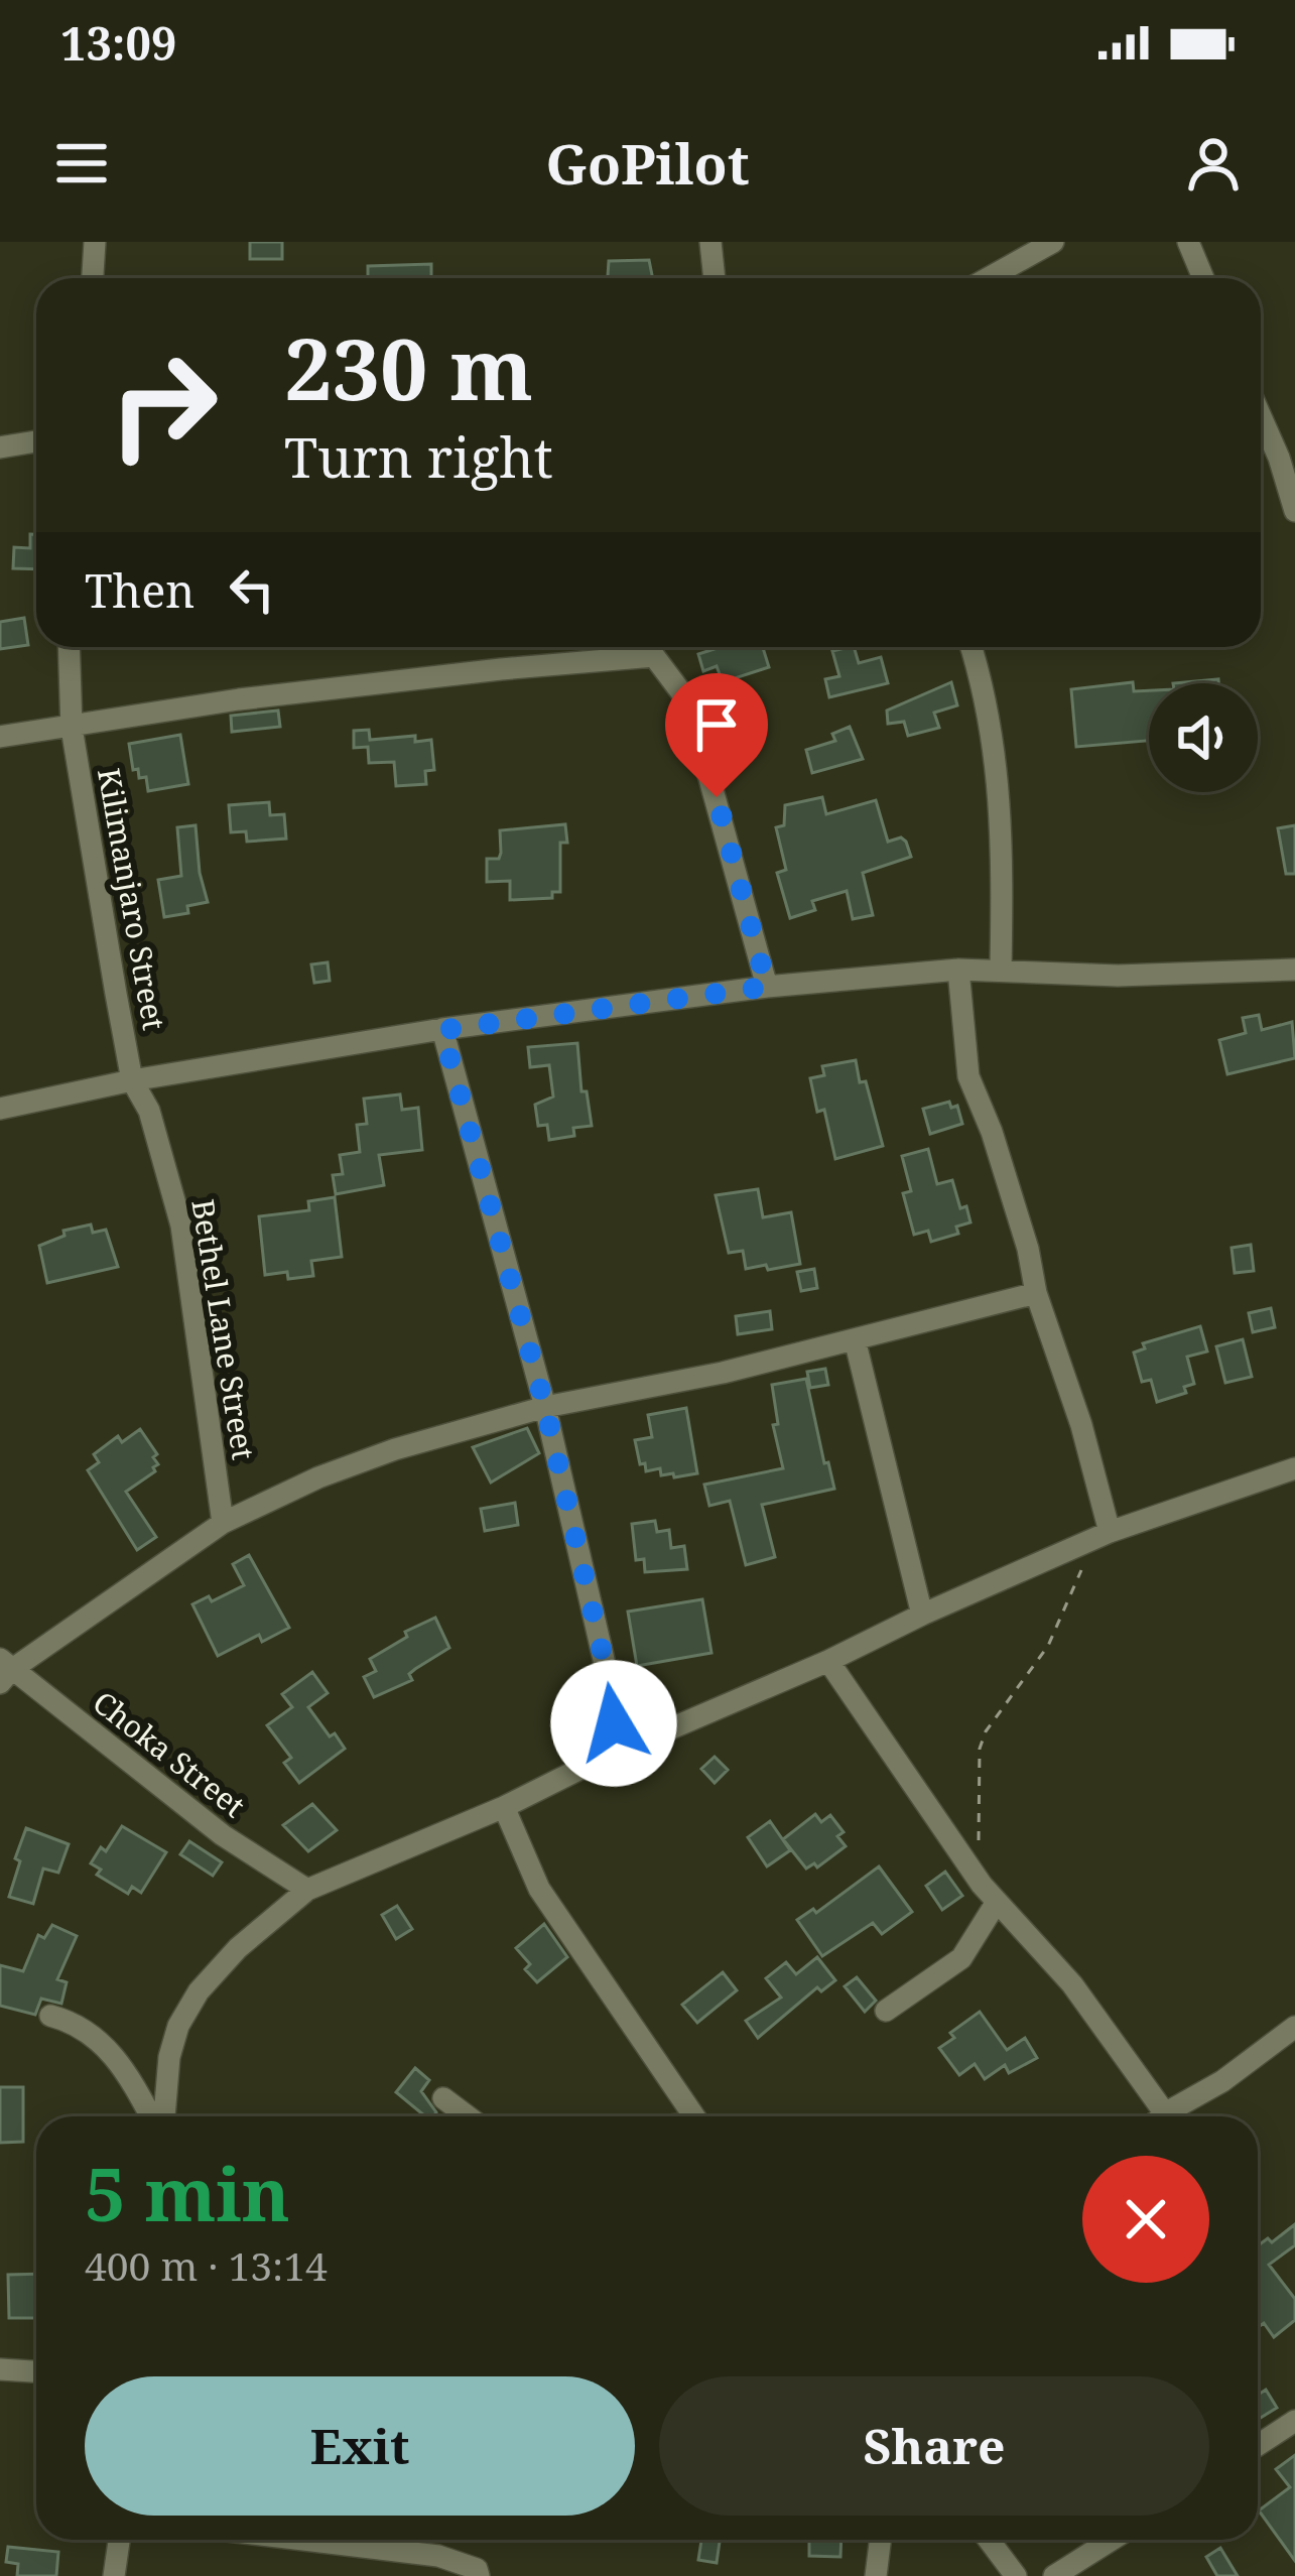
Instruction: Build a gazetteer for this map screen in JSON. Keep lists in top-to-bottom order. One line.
{"streets":{"street":["Kilimanjaro Street","Bethel Lane Street","Choka Street"]},"crossings":[["Kilimanjaro Street","Bethel Lane Street"]],"page":{"status":"13:09","header":"GoPilot","turn":["230 m","Turn right"],"then":"Then","heading":["5 min","400 m · 13:14"],"buttons":["Exit","Share"]}}
